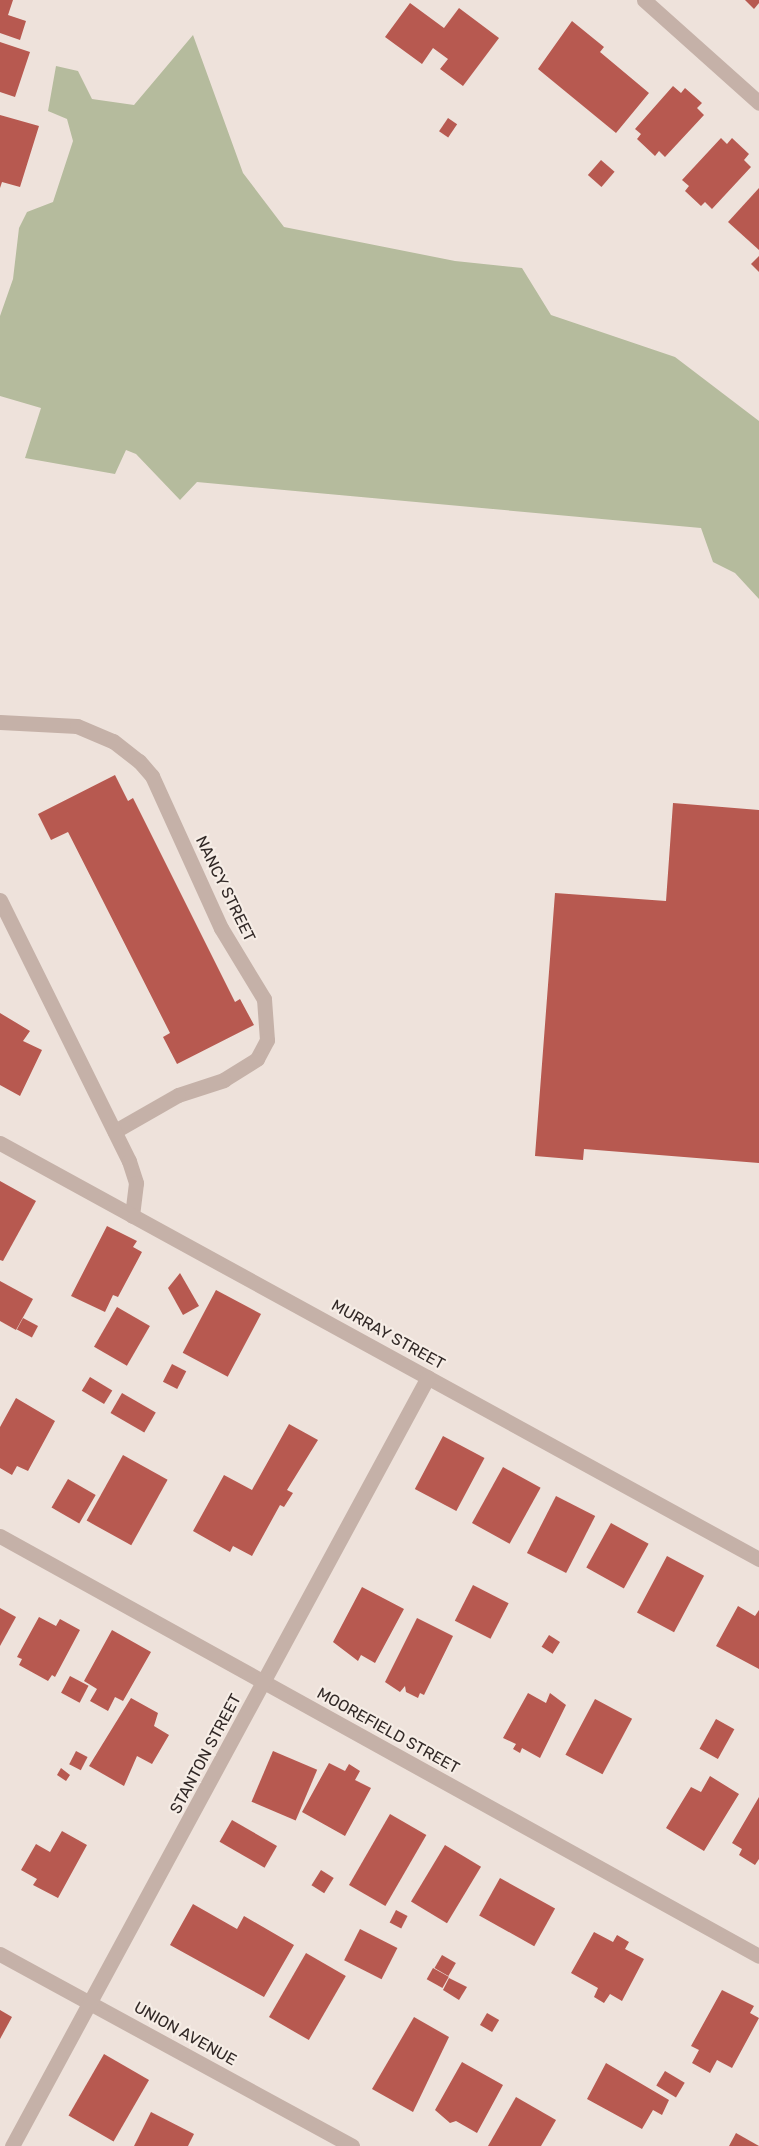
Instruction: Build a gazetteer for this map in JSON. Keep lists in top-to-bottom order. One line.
{"streets":{"street":["NANCY STREET","MURRAY STREET","MOOREFIELD STREET","STANTON STREET","UNION AVENUE"]},"crossings":[["MURRAY STREET","STANTON STREET"],["MOOREFIELD STREET","STANTON STREET"],["STANTON STREET","UNION AVENUE"]]}
